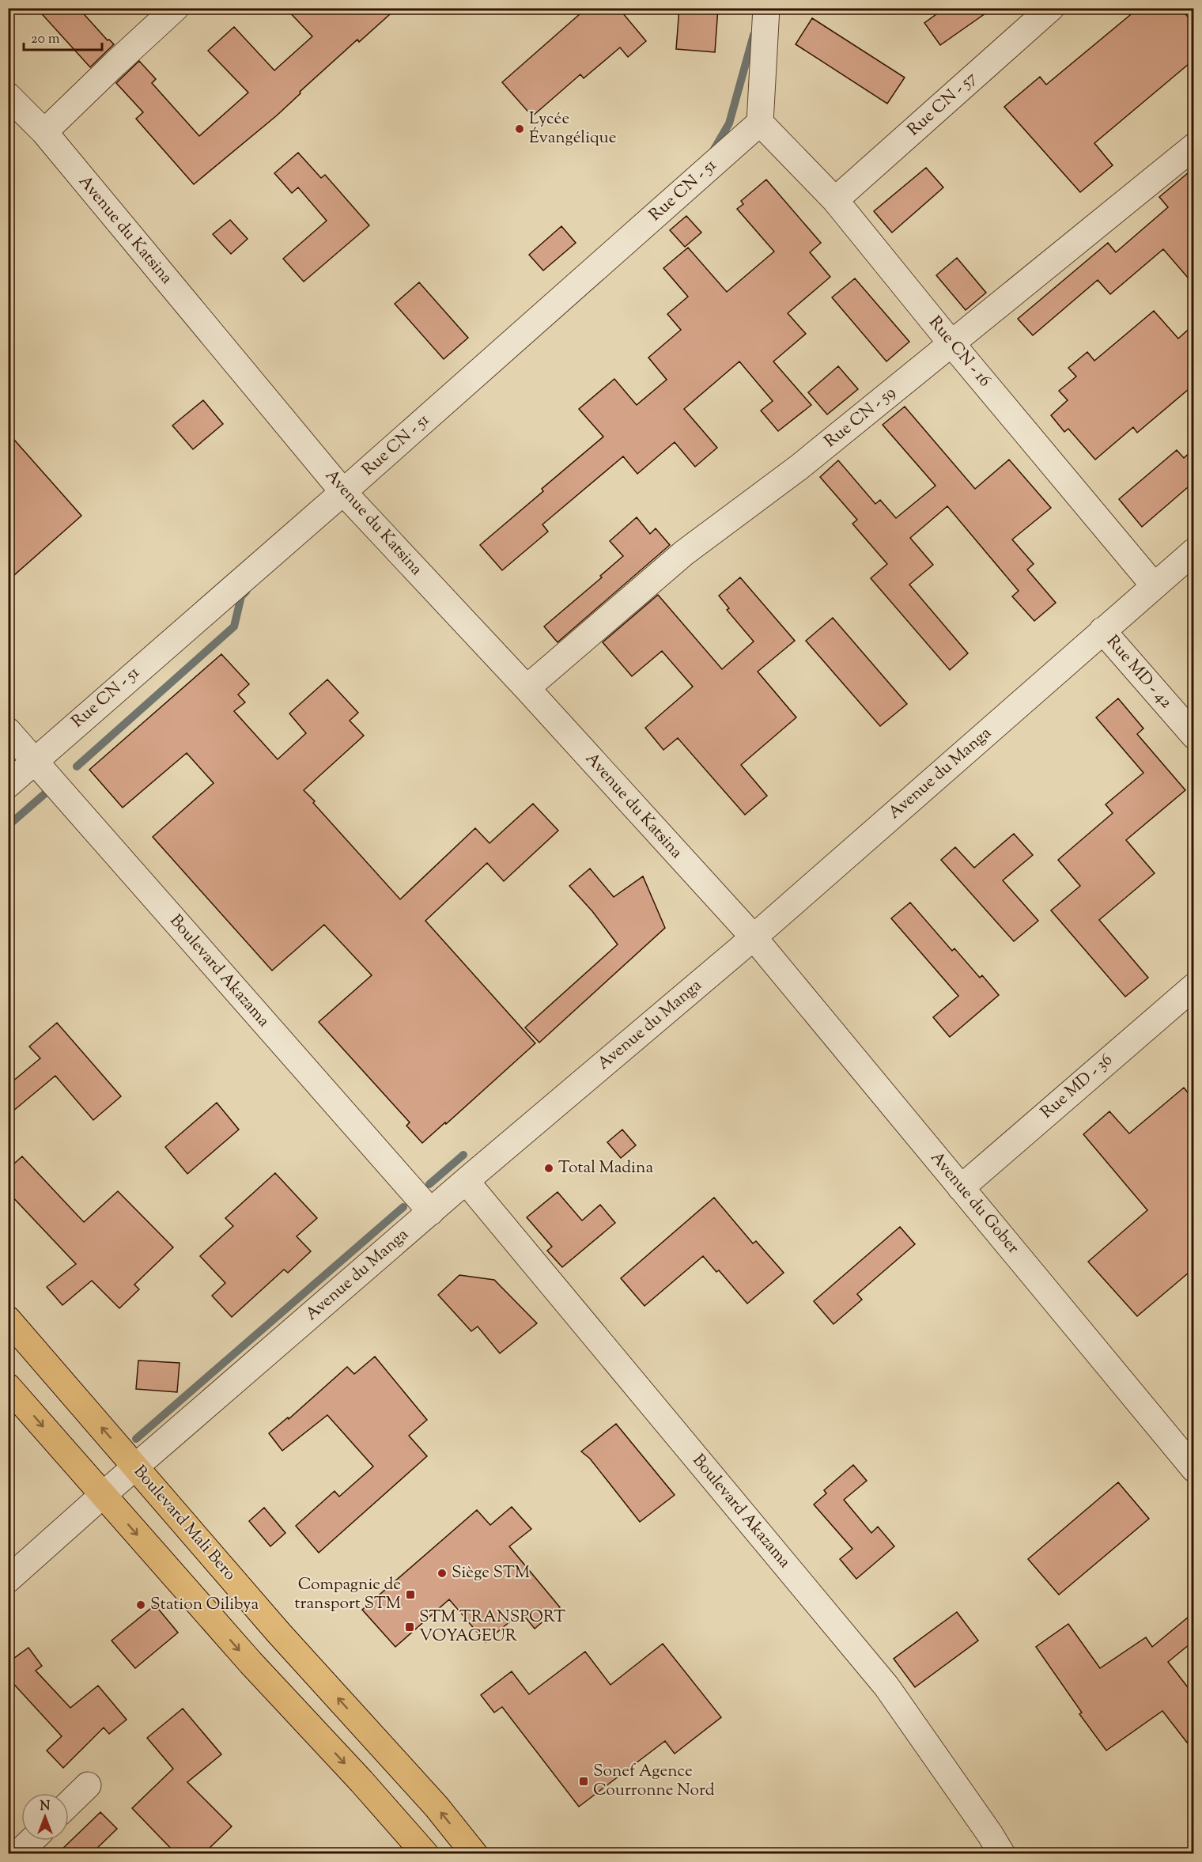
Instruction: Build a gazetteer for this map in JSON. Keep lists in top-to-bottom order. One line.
{"streets":{"main road":["Boulevard Mali Bero"],"street":["Rue CN - 57","Rue CN - 51","Avenue du Katsina","Rue CN - 16","Rue CN - 59","Rue MD - 42","Avenue du Manga","Boulevard Akazama","Rue MD - 36","Avenue du Gober"]},"crossings":[["Rue CN - 57","Rue CN - 16"],["Rue CN - 51","Avenue du Katsina"],["Rue CN - 51","Rue CN - 16"],["Rue CN - 51","Boulevard Akazama"],["Avenue du Katsina","Rue CN - 59"],["Avenue du Katsina","Avenue du Manga"],["Avenue du Katsina","Avenue du Gober"],["Rue CN - 16","Rue CN - 59"],["Rue CN - 16","Avenue du Manga"],["Rue MD - 42","Avenue du Manga"],["Avenue du Manga","Boulevard Akazama"],["Avenue du Manga","Avenue du Gober"],["Avenue du Manga","Boulevard Mali Bero"],["Rue MD - 36","Avenue du Gober"]],"places":{"other":["Lycée Évangélique","Total Madina","Siège STM","Station Oilibya"],"transit":["Compagnie de transport STM","STM TRANSPORT VOYAGEUR","Sonef Agence Courronne Nord"]},"scale_bar":"20 m","north":"top"}
